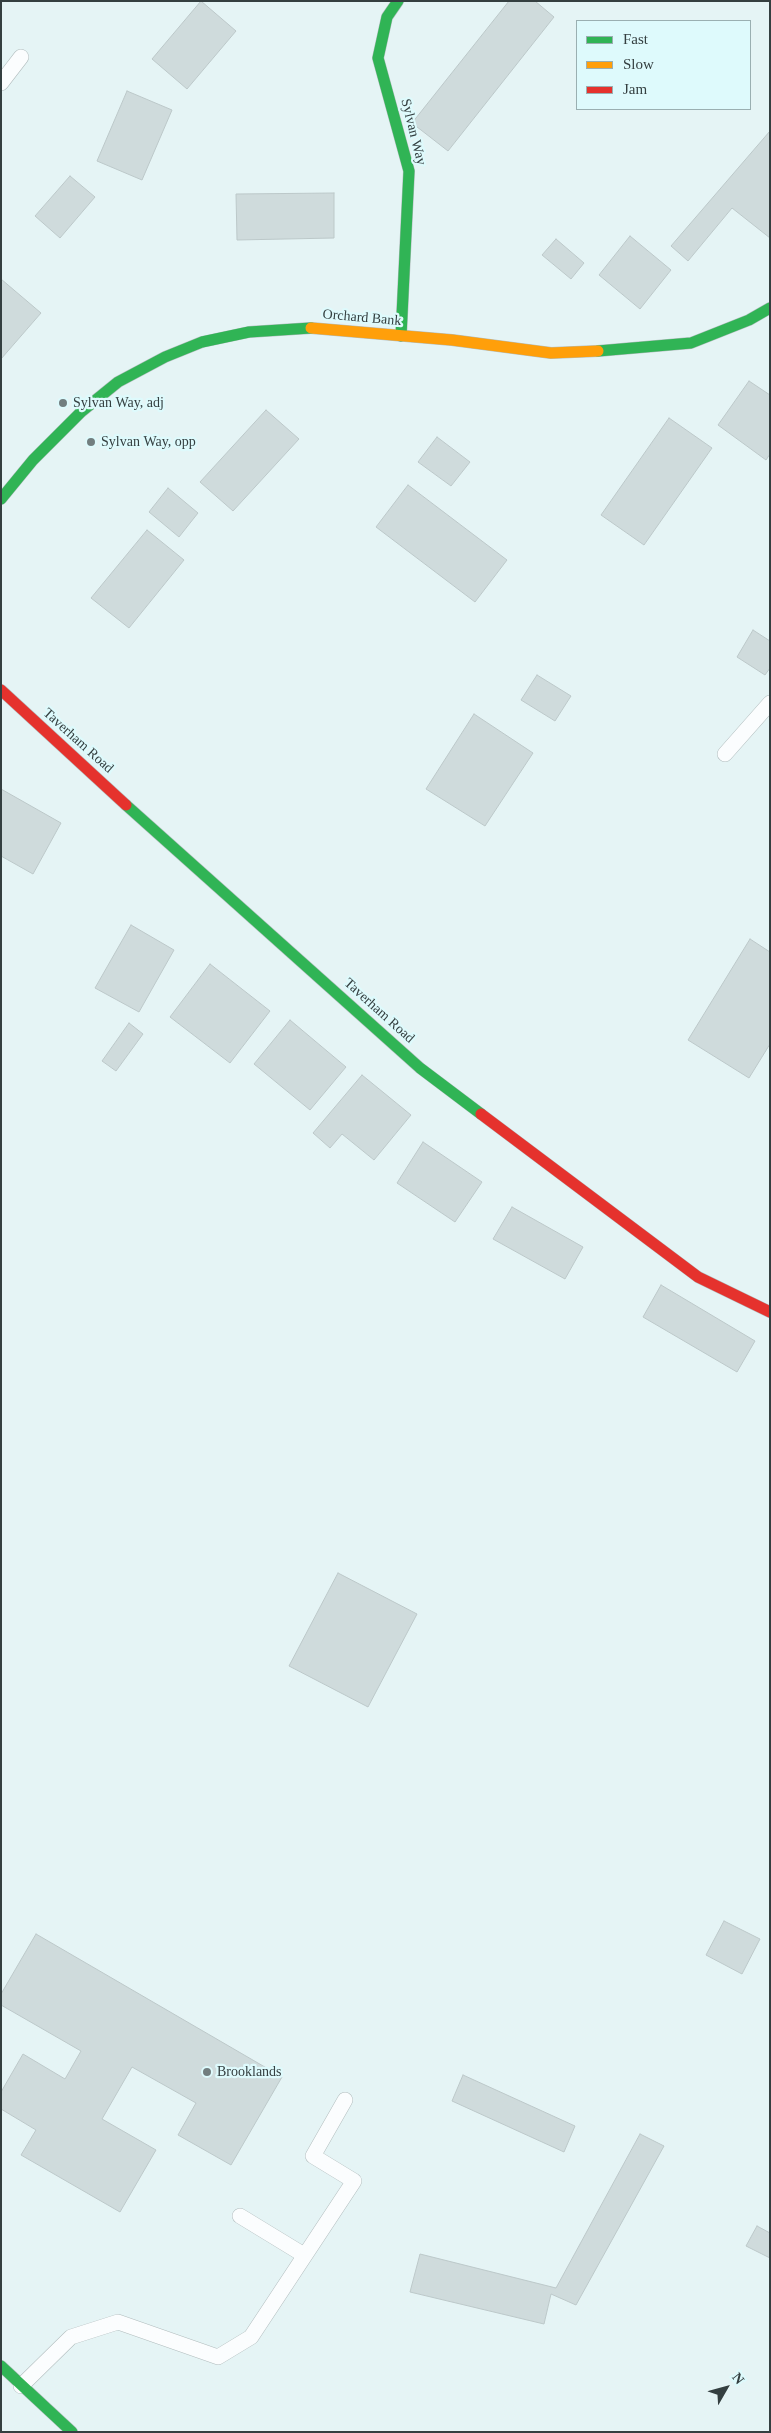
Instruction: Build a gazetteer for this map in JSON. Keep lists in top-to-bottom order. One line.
{"streets":{"street":["Sylvan Way","Orchard Bank","Taverham Road"]},"crossings":[["Sylvan Way","Orchard Bank"]],"places":["Sylvan Way, adj","Sylvan Way, opp","Brooklands"],"legend":["Fast","Slow","Jam"],"north":"top right"}
